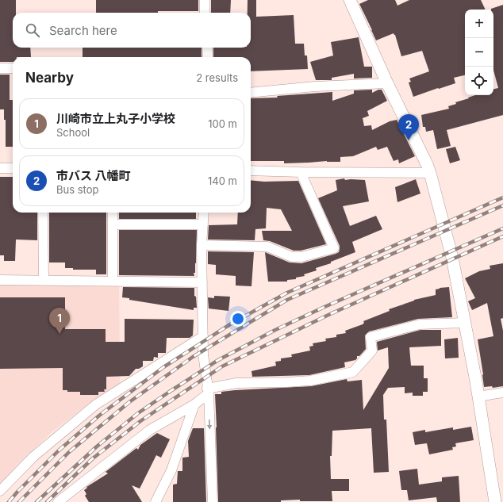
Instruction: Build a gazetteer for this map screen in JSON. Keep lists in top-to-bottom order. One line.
{"page":{"map_buttons":["+","−"],"search":"Search here","heading":["Nearby","2 results"],"list":[{"mark":"1","name":"川崎市立上丸子小学校","note":"School","value":"100 m"},{"mark":"2","name":"市バス 八幡町","note":"Bus stop","value":"140 m"}],"pins":["2","1"]}}
